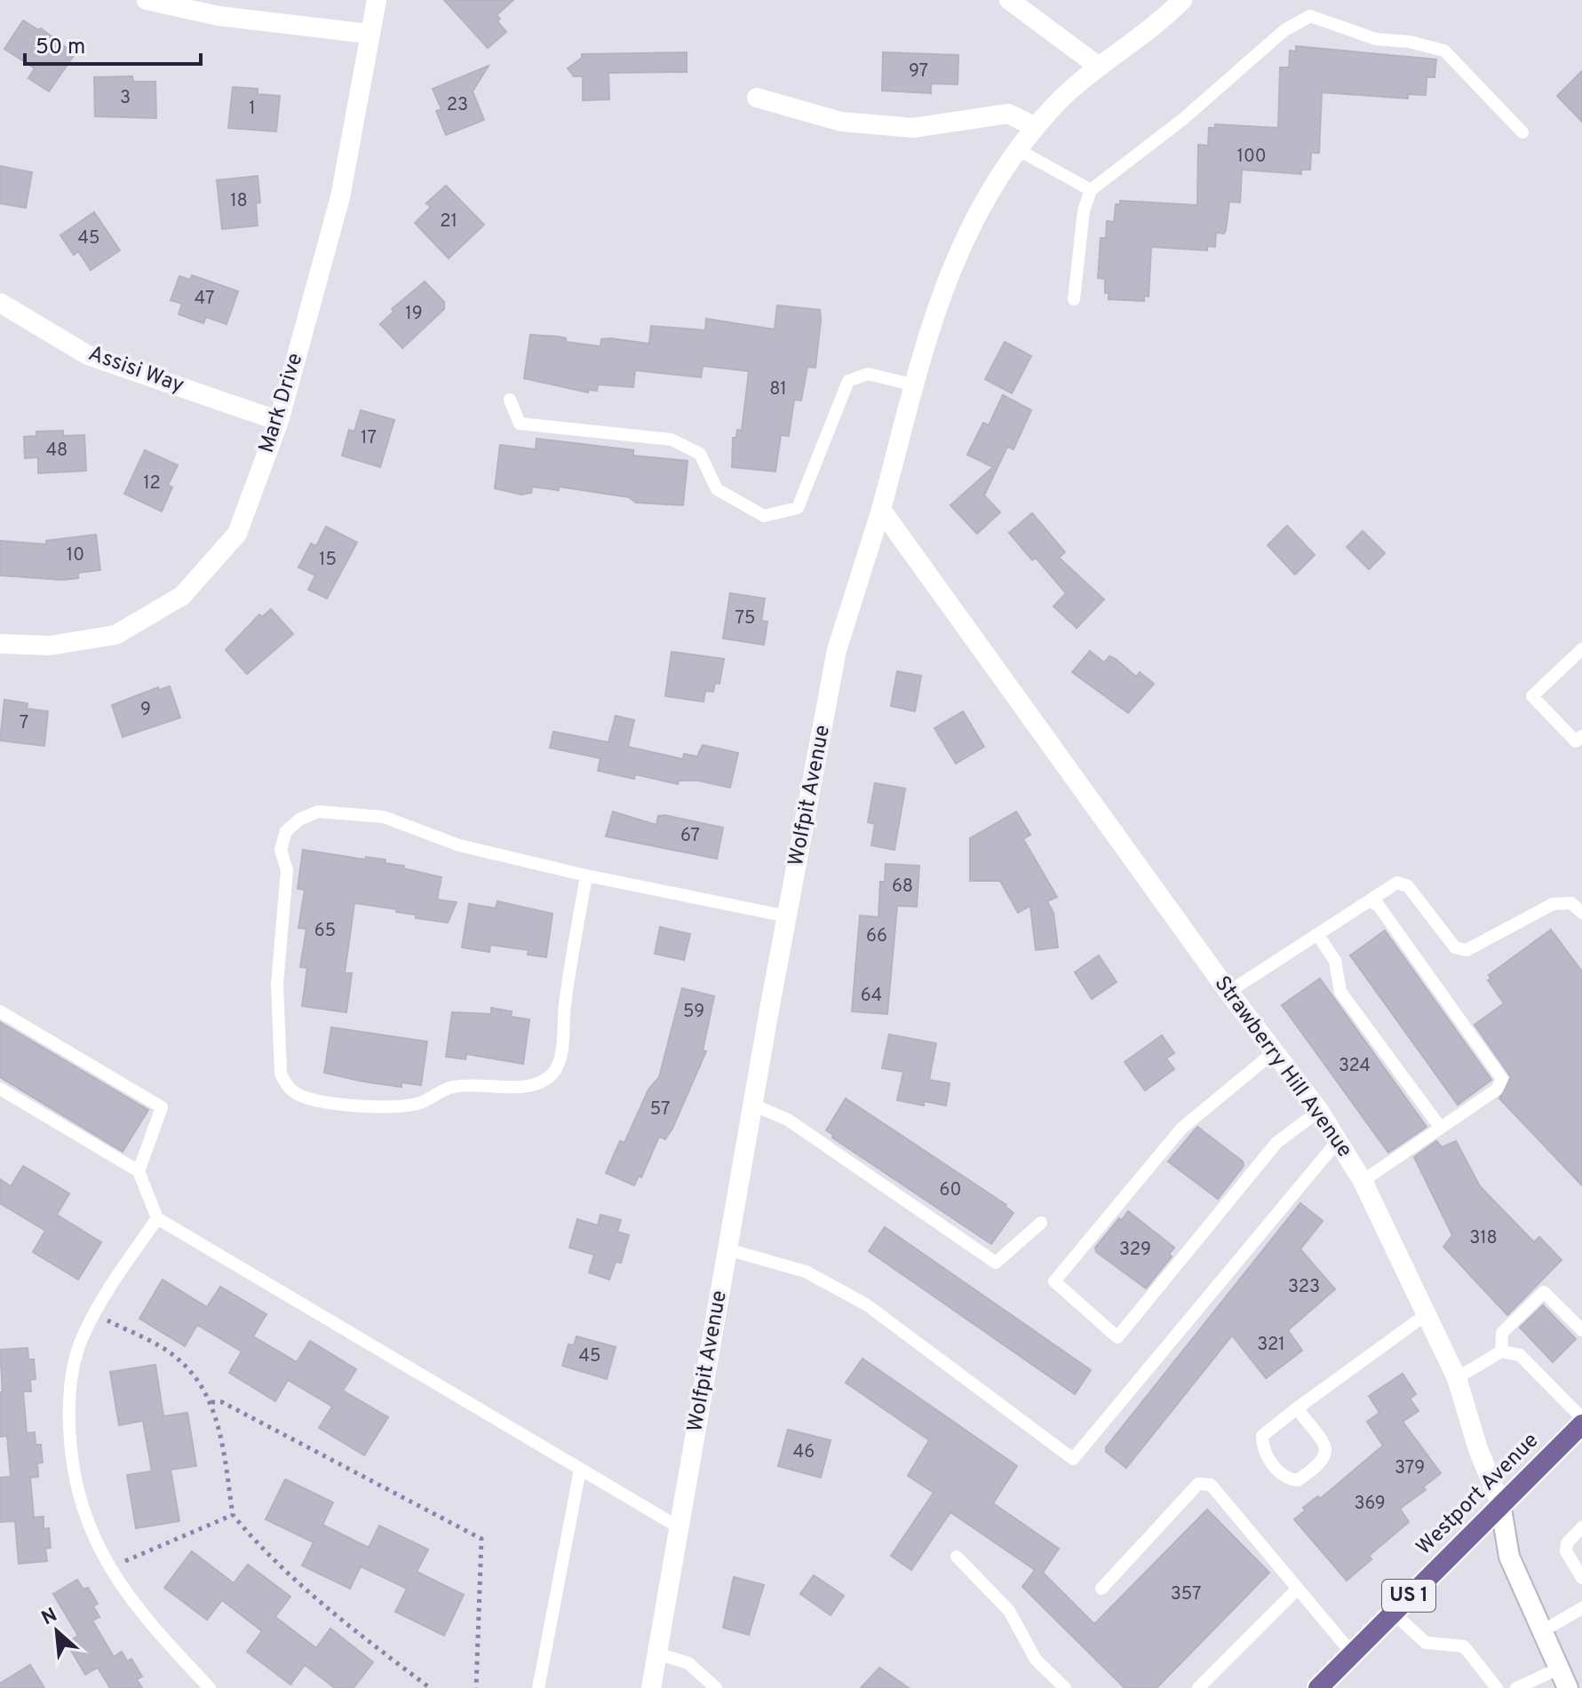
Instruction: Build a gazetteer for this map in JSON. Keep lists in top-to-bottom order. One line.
{"streets":{"main road":["Westport Avenue","US 1"],"street":["Assisi Way","Mark Drive","Wolfpit Avenue","Strawberry Hill Avenue"]},"crossings":[["Assisi Way","Mark Drive"],["Wolfpit Avenue","Strawberry Hill Avenue"],["Strawberry Hill Avenue","Westport Avenue"]],"house_numbers":["97","3","23","1","100","18","21","45","47","19","81","17","48","12","10","15","75","9","7","67","68","65","66","64","59","324","57","60","318","329","323","321","45","46","379","369","357"],"scale_bar":"50 m","north":"top left"}
